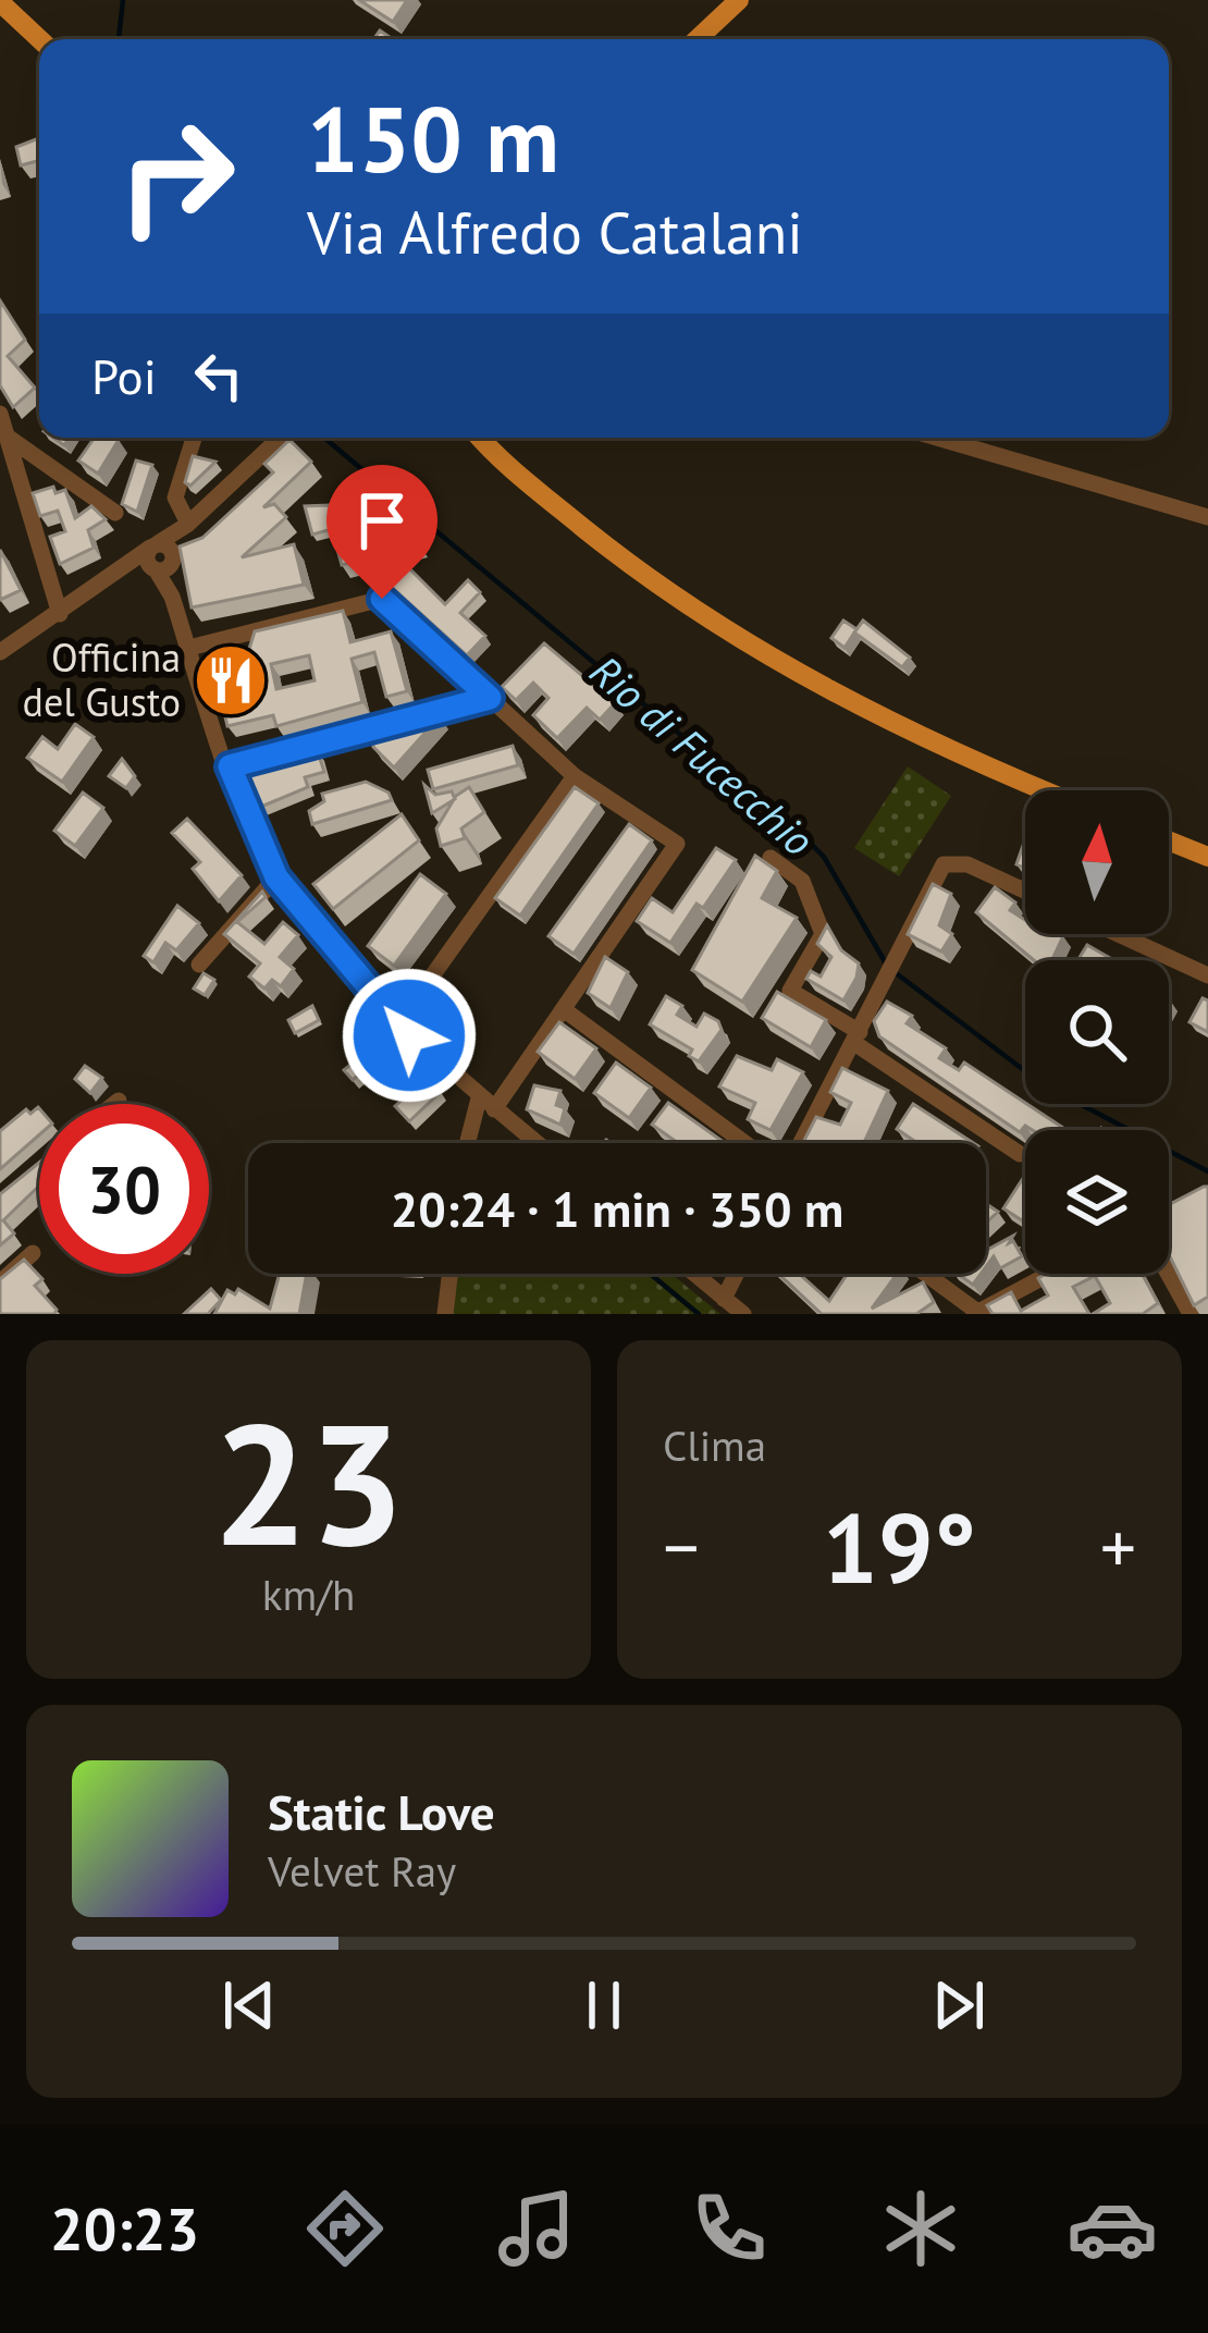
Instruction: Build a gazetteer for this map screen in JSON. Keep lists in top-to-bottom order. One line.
{"water":["Rio di Fucecchio"],"places":{"restaurant":["Officina del Gusto"]},"north":"top","page":{"turn":["150 m","Via Alfredo Catalani"],"then":"Poi","limit":"30","trip":"20:24 · 1 min · 350 m","tile":[["23","km/h"],"Clima"],"heat":["−","19°","+"],"song":["Static Love","Velvet Ray"],"tabs":"20:23"}}
